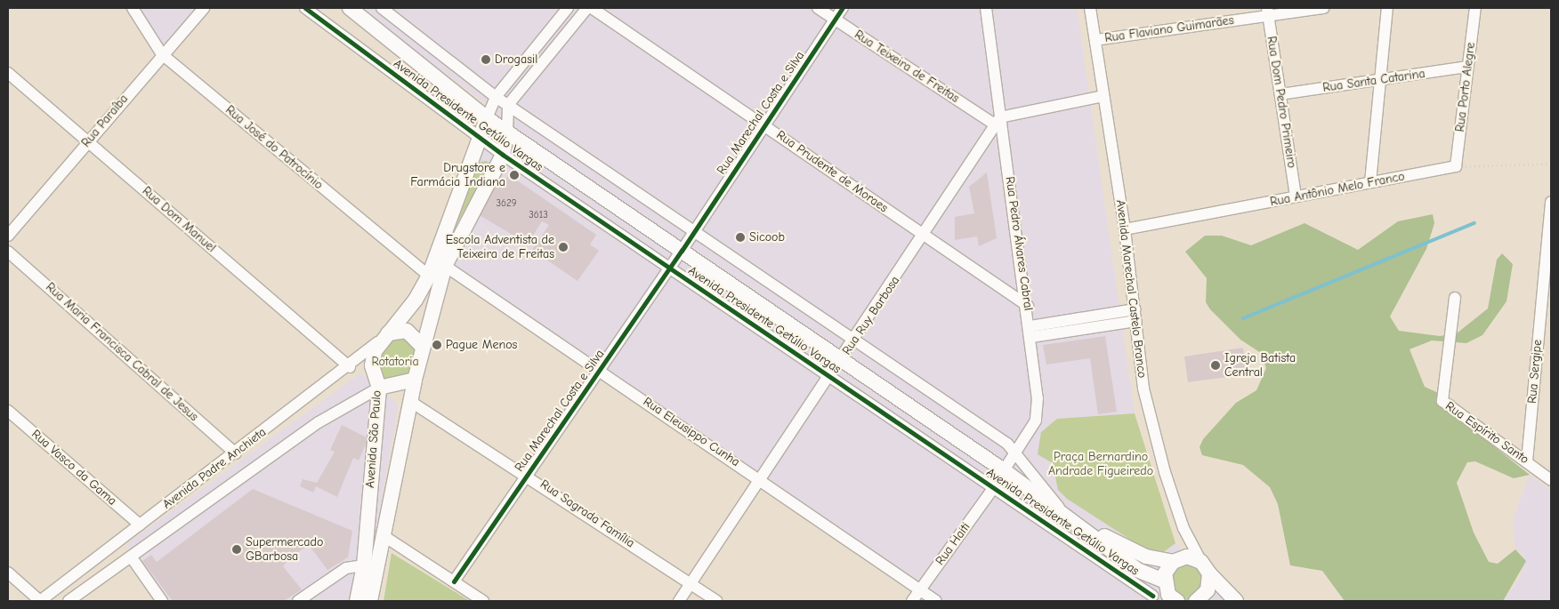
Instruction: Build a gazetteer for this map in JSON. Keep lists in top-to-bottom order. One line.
{"streets":{"main road":["Avenida Presidente Getúlio Vargas","Avenida São Paulo"],"street":["Rua Flaviano Guimarães","Rua Teixeira de Freitas","Rua Santa Catarina","Rua Porto Alegre","Rua Dom Pedro Primeiro","Rua Marechal Costa e Silva","Rua Paraíba","Rua José do Patrocínio","Rua Prudente de Moraes","Rua Antônio Melo Franco","Rua Dom Manuel","Rua Pedro Álvares Cabral","Avenida Marechal Castelo Branco","Rua Ruy Barbosa","Rua Maria Francisca Cabral de Jesus","Rua Sergipe","Rua Eleusippo Cunha","Rua Espírito Santo","Rua Vasco da Gama","Avenida Padre Anchieta","Rua Sagrada Família","Rua Haiti"]},"crossings":[["Rua Flaviano Guimarães","Rua Dom Pedro Primeiro"],["Rua Flaviano Guimarães","Avenida Marechal Castelo Branco"],["Rua Teixeira de Freitas","Rua Marechal Costa e Silva"],["Rua Teixeira de Freitas","Rua Pedro Álvares Cabral"],["Rua Teixeira de Freitas","Rua Ruy Barbosa"],["Rua Santa Catarina","Rua Porto Alegre"],["Rua Santa Catarina","Rua Dom Pedro Primeiro"],["Rua Porto Alegre","Rua Antônio Melo Franco"],["Rua Dom Pedro Primeiro","Rua Antônio Melo Franco"],["Rua Marechal Costa e Silva","Avenida Presidente Getúlio Vargas"],["Rua Marechal Costa e Silva","Rua Prudente de Moraes"],["Rua Marechal Costa e Silva","Rua Eleusippo Cunha"],["Rua Marechal Costa e Silva","Rua Sagrada Família"],["Avenida Presidente Getúlio Vargas","Rua Pedro Álvares Cabral"],["Avenida Presidente Getúlio Vargas","Avenida Marechal Castelo Branco"],["Avenida Presidente Getúlio Vargas","Rua Ruy Barbosa"],["Avenida Presidente Getúlio Vargas","Avenida São Paulo"],["Avenida Presidente Getúlio Vargas","Rua Haiti"],["Rua Paraíba","Rua José do Patrocínio"],["Rua Paraíba","Rua Dom Manuel"],["Rua José do Patrocínio","Avenida São Paulo"],["Rua Prudente de Moraes","Rua Pedro Álvares Cabral"],["Rua Prudente de Moraes","Rua Ruy Barbosa"],["Rua Antônio Melo Franco","Avenida Marechal Castelo Branco"],["Rua Dom Manuel","Avenida Padre Anchieta"],["Rua Pedro Álvares Cabral","Rua Ruy Barbosa"],["Rua Ruy Barbosa","Rua Eleusippo Cunha"],["Rua Ruy Barbosa","Rua Sagrada Família"],["Rua Maria Francisca Cabral de Jesus","Avenida Padre Anchieta"],["Rua Sergipe","Rua Espírito Santo"],["Rua Eleusippo Cunha","Avenida São Paulo"],["Rua Eleusippo Cunha","Rua Haiti"],["Avenida São Paulo","Avenida Padre Anchieta"],["Avenida São Paulo","Rua Sagrada Família"],["Rua Vasco da Gama","Avenida Padre Anchieta"]],"parks":["Rotatoria","Praça Bernardino Andrade Figueiredo"],"places":["Drogasil","Drugstore e Farmácia Indiana","Sicoob","Escola Adventista de Teixeira de Freitas","Pague Menos","Igreja Batista Central","Supermercado GBarbosa"],"house_numbers":["3629","3613"]}
